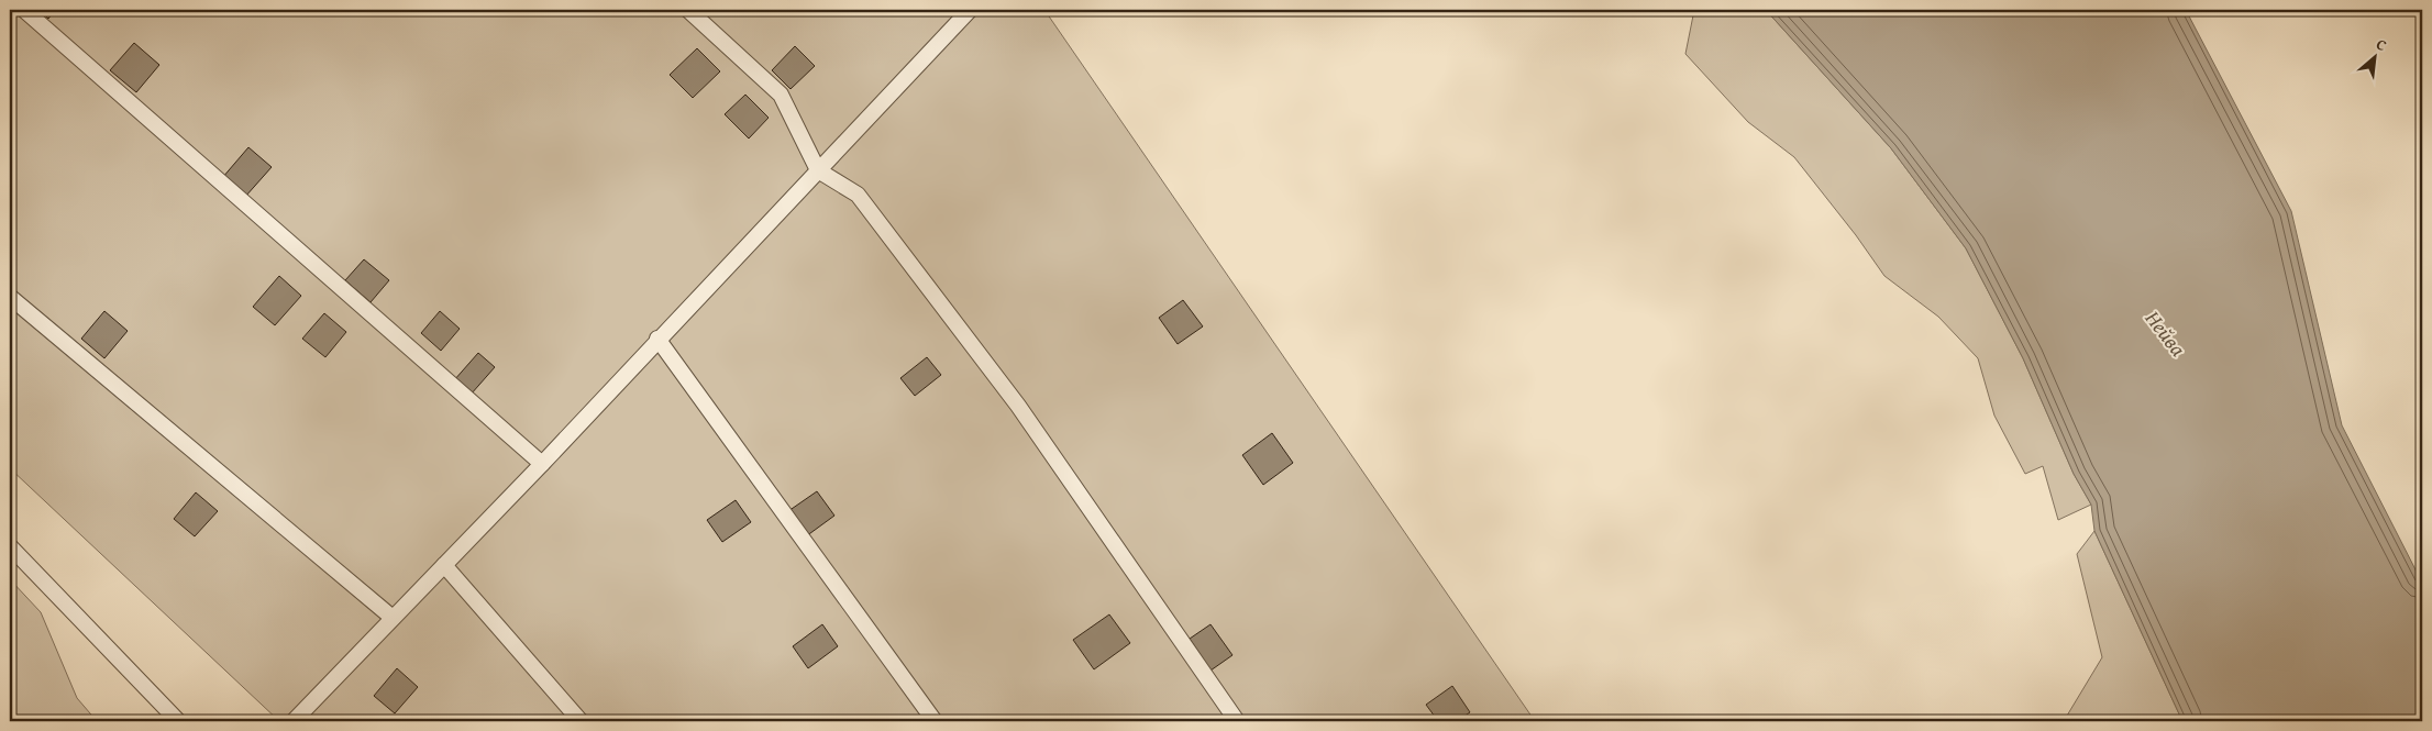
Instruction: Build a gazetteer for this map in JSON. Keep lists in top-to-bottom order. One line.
{"water":["Нейва"],"north":"top right"}
